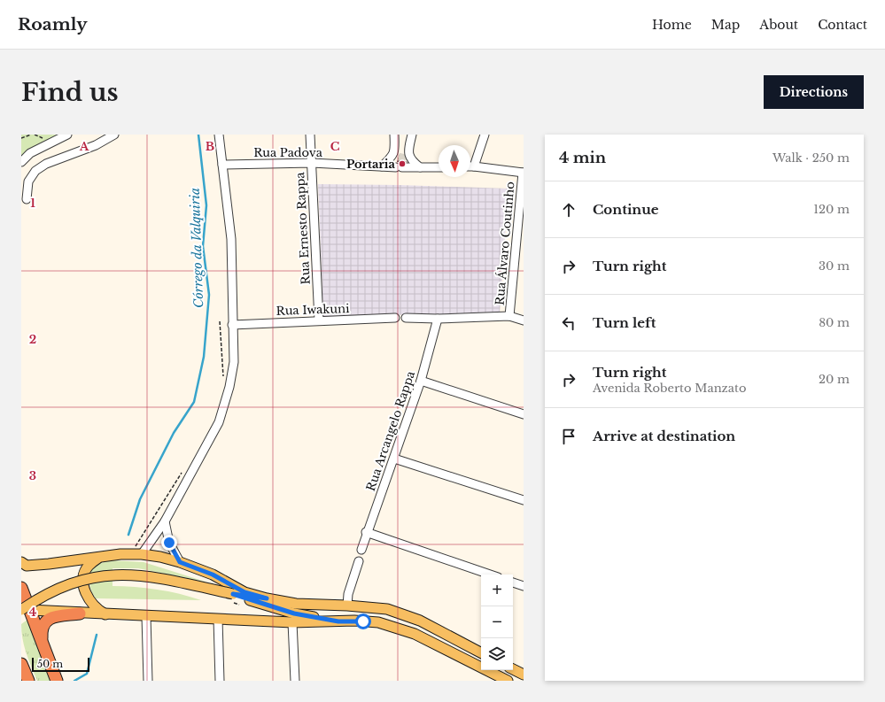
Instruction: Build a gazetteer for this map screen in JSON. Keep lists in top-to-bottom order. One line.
{"streets":{"street":["Rua Padova","Rua Ernesto Rappa","Rua Álvaro Coutinho","Rua Iwakuni","Rua Arcangelo Rappa"]},"crossings":[["Rua Padova","Rua Ernesto Rappa"],["Rua Ernesto Rappa","Rua Iwakuni"]],"water":["Córrego da Valquiria"],"places":["Portaria"],"scale_bar":"50 m","north":"bottom","page":{"header":"Roamly","nav":["Home","Map","About","Contact"],"buttons":"Directions","title":"Find us","heading":["4 min","Walk · 250 m"],"list":[["Continue","120 m"],["Turn right","30 m"],["Turn left","80 m"],["Turn right","Avenida Roberto Manzato","20 m"],"Arrive at destination"],"map_buttons":["+","−"],"scale":"50 m"},"grid":{"columns":["A","B","C"],"rows":["1","2","3","4"]}}
